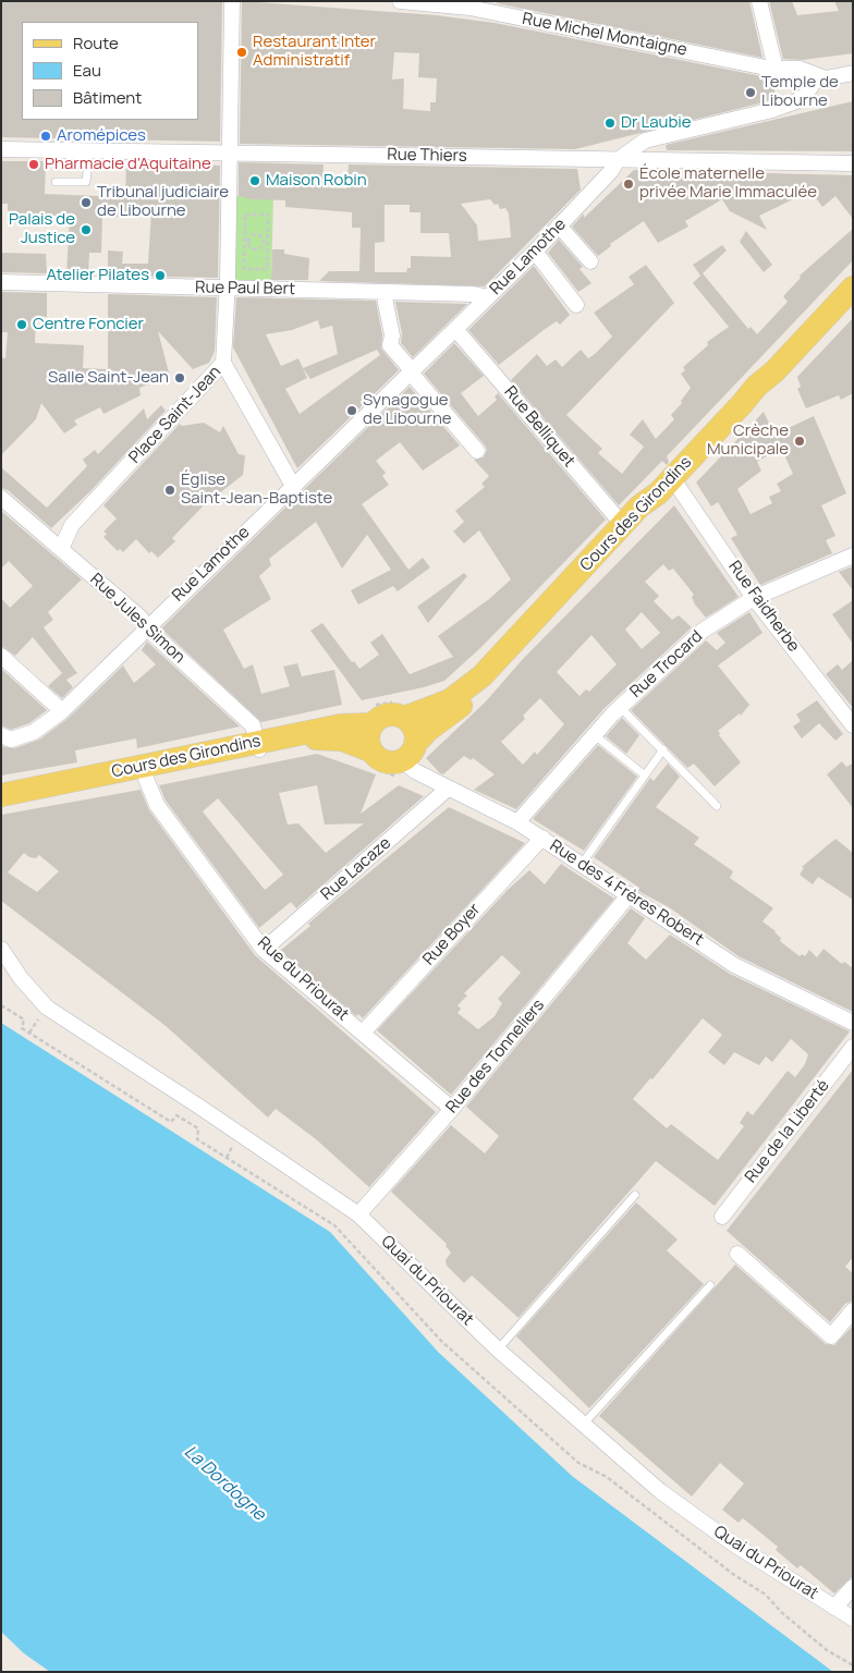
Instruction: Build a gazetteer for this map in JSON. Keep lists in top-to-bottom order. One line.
{"streets":{"main road":["Cours des Girondins"],"street":["Rue Michel Montaigne","Rue Thiers","Rue Lamothe","Rue Paul Bert","Place Saint-Jean","Rue Belliquet","Rue Faidherbe","Rue Jules Simon","Rue Trocard","Rue Lacaze","Rue des 4 Frères Robert","Rue Boyer","Rue du Priourat","Rue des Tonneliers","Rue de la Liberté","Quai du Priourat"]},"crossings":[["Rue Michel Montaigne","Rue Lamothe"],["Rue Thiers","Rue Lamothe"],["Rue Lamothe","Rue Paul Bert"],["Rue Lamothe","Place Saint-Jean"],["Rue Lamothe","Rue Belliquet"],["Rue Lamothe","Rue Jules Simon"],["Place Saint-Jean","Rue Jules Simon"],["Rue Belliquet","Cours des Girondins"],["Cours des Girondins","Rue Faidherbe"],["Cours des Girondins","Rue Jules Simon"],["Cours des Girondins","Rue des 4 Frères Robert"],["Cours des Girondins","Rue du Priourat"],["Rue Faidherbe","Rue Trocard"],["Rue Trocard","Rue des 4 Frères Robert"],["Rue Lacaze","Rue des 4 Frères Robert"],["Rue Lacaze","Rue du Priourat"],["Rue des 4 Frères Robert","Rue Boyer"],["Rue des 4 Frères Robert","Rue des Tonneliers"],["Rue Boyer","Rue du Priourat"],["Rue du Priourat","Rue des Tonneliers"],["Rue des Tonneliers","Quai du Priourat"]],"water":["La Dordogne"],"places":["Restaurant Inter Administratif","Temple de Libourne","Dr Laubie","Aromépices","Pharmacie d'Aquitaine","Maison Robin","École maternelle privée Marie Immaculée","Tribunal judiciaire de Libourne","Palais de Justice","Atelier Pilates","Centre Foncier","Salle Saint-Jean","Synagogue de Libourne","Crèche Municipale","Église Saint-Jean-Baptiste"],"legend":["Route","Eau","Bâtiment"]}
